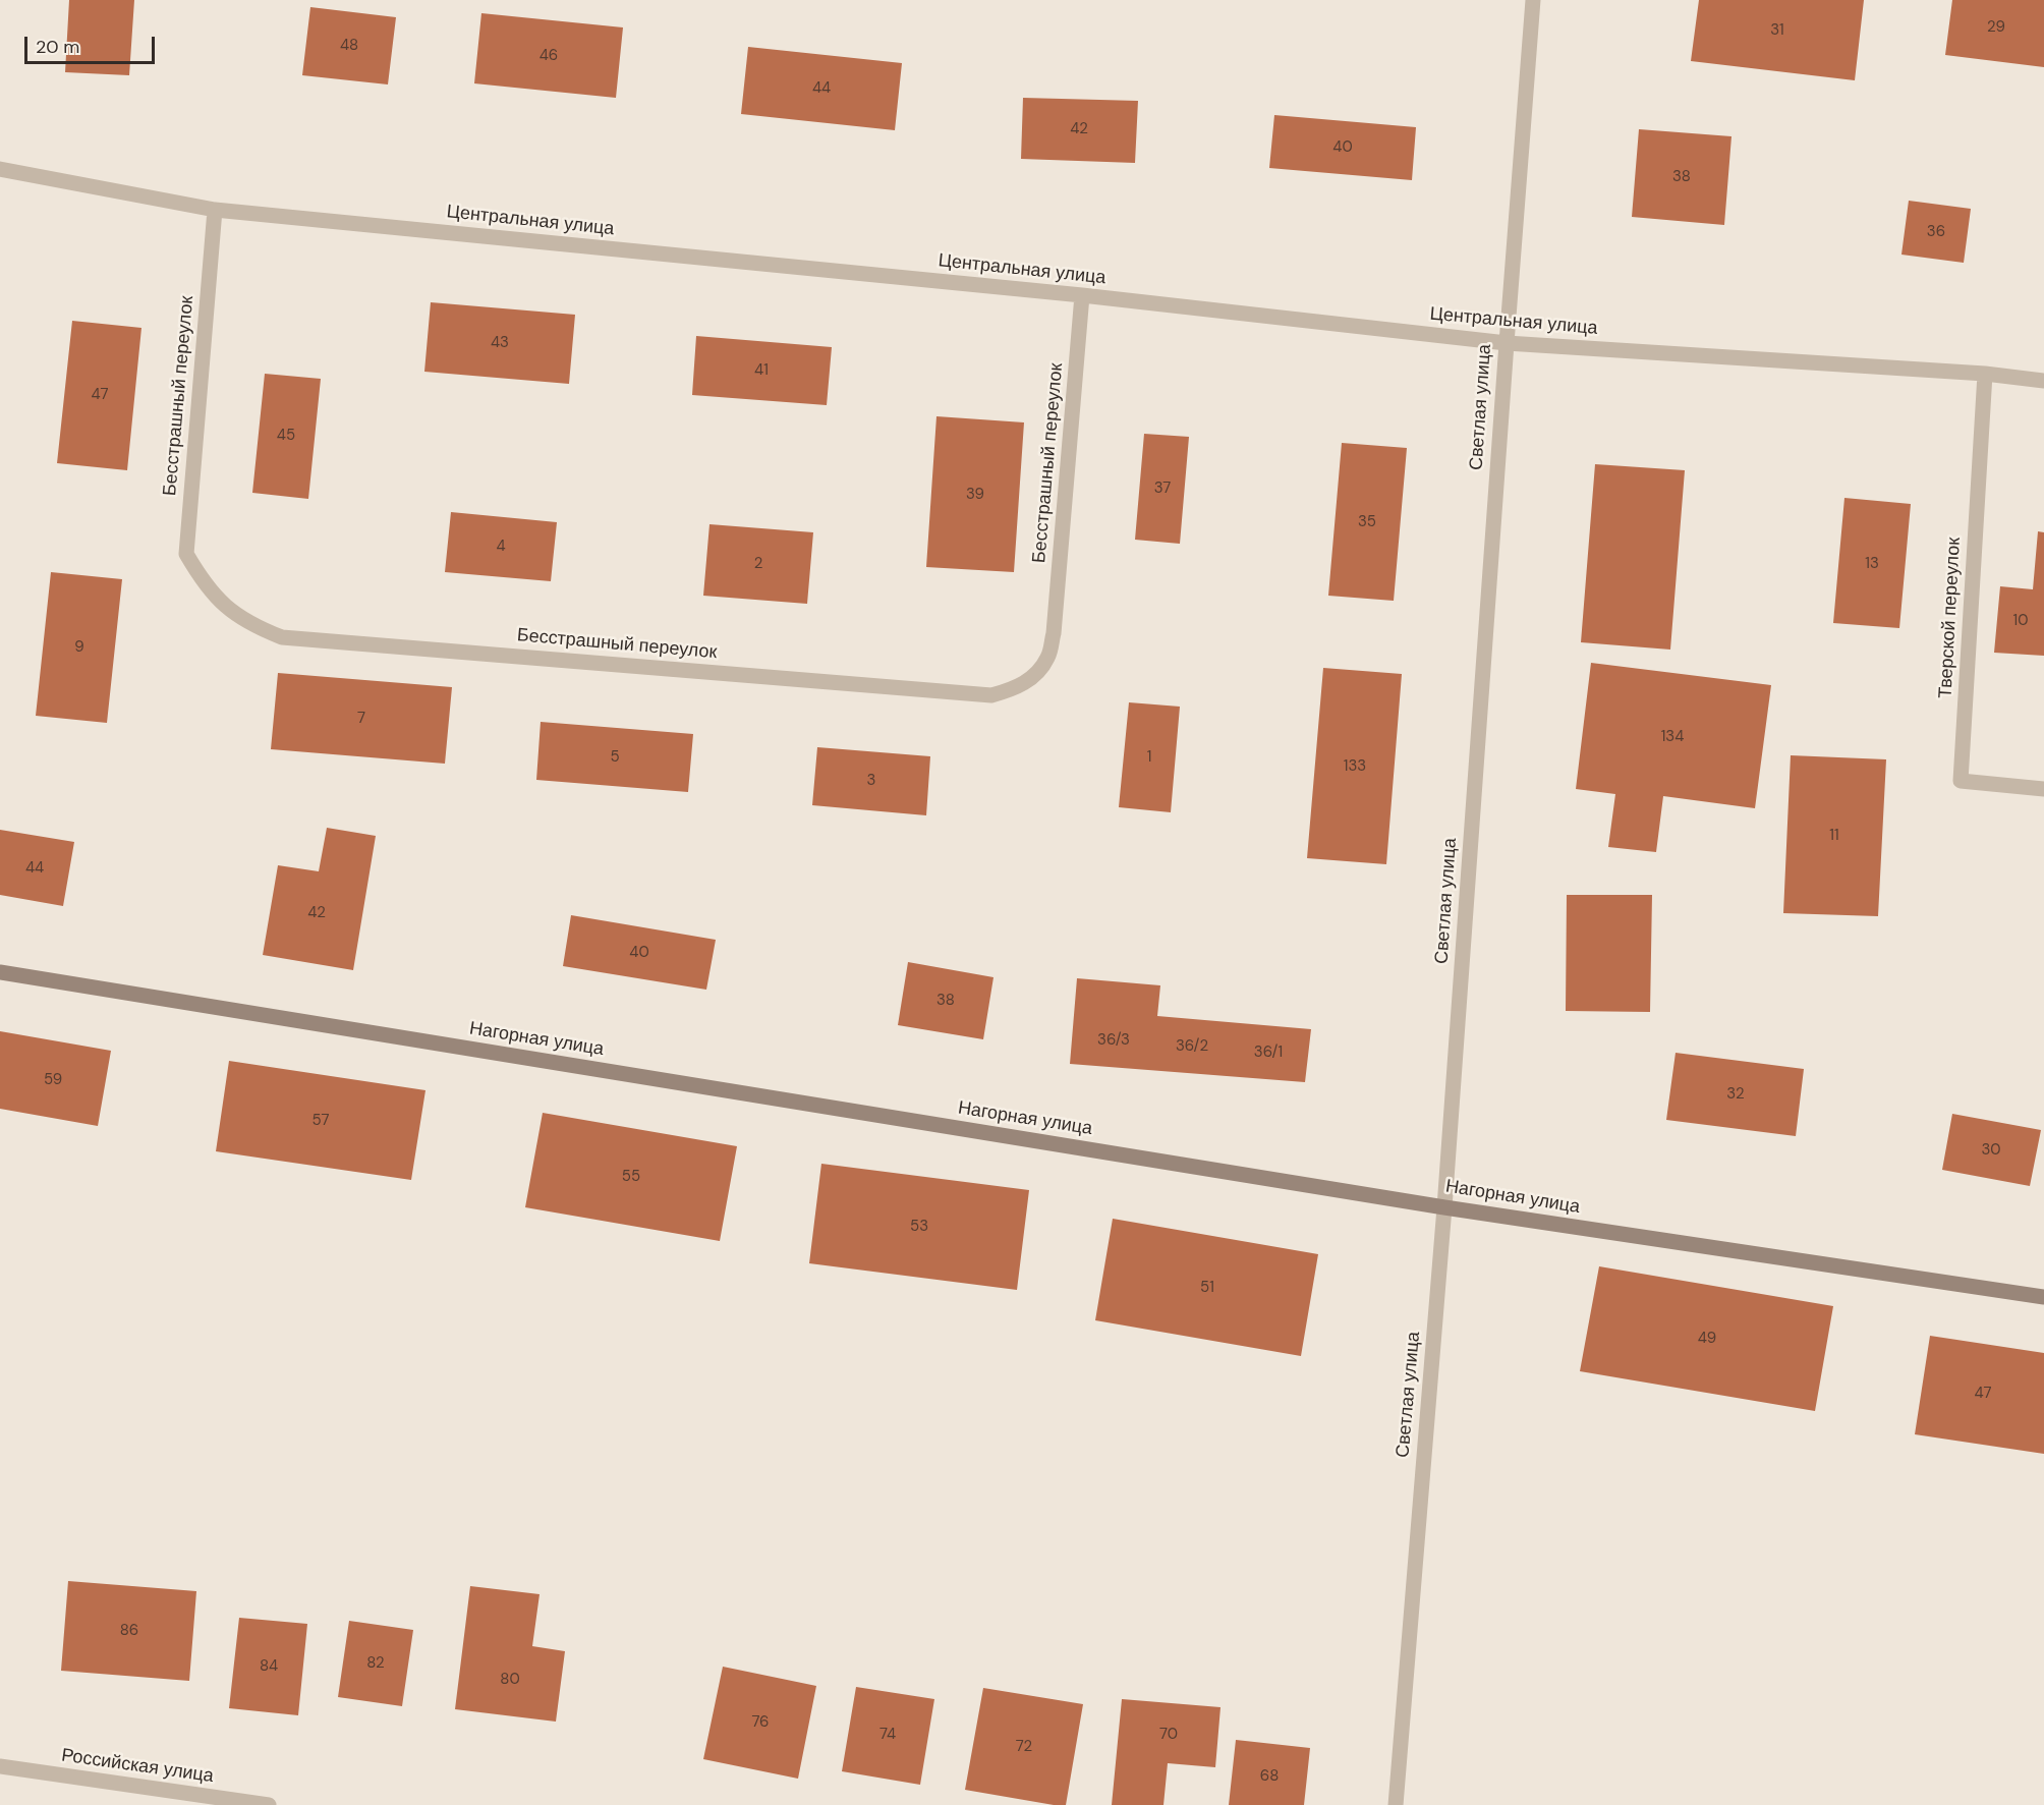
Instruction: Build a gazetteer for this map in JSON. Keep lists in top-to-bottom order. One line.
{"streets":{"street":["Центральная улица","Бесстрашный переулок","Светлая улица","Тверской переулок","Нагорная улица","Российская улица"]},"crossings":[["Центральная улица","Бесстрашный переулок"],["Центральная улица","Светлая улица"],["Центральная улица","Тверской переулок"],["Светлая улица","Нагорная улица"]],"house_numbers":["29","31","48","46","44","42","40","38","36","43","41","47","45","37","39","35","4","2","13","10","9","7","134","5","1","133","3","11","44","42","40","38","36/3","36/2","36/1","59","32","57","30","55","53","51","49","47","86","82","84","80","76","74","70","72","68"],"scale_bar":"20 m"}
